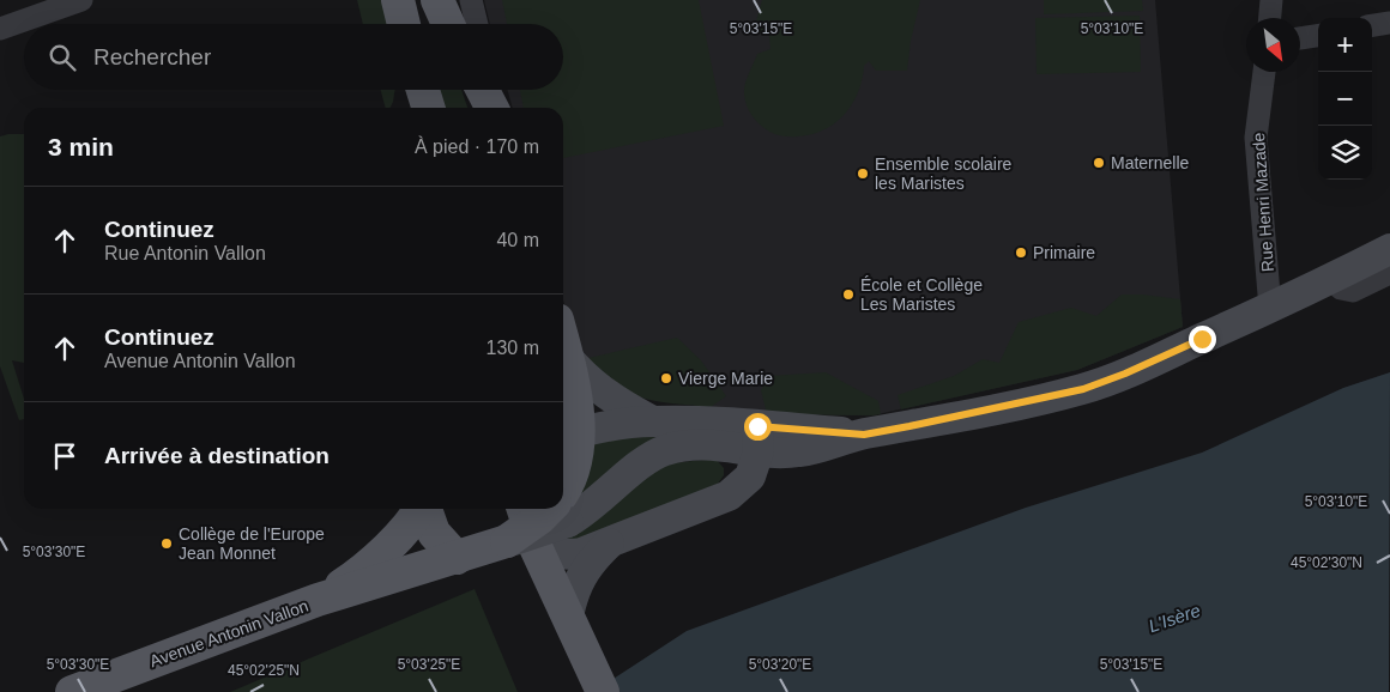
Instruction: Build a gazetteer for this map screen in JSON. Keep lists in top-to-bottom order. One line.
{"streets":{"main road":["Avenue Antonin Vallon"],"street":["Rue Henri Mazade"]},"water":["L'Isère"],"places":["Maternelle","Ensemble scolaire les Maristes","Primaire","École et Collège Les Maristes","Vierge Marie","Collège de l'Europe Jean Monnet"],"north":"bottom right","page":{"map_buttons":["+","−"],"search":"Rechercher","heading":["3 min","À pied · 170 m"],"list":[["Continuez","Rue Antonin Vallon","40 m"],["Continuez","Avenue Antonin Vallon","130 m"],"Arrivée à destination"]},"coordinates":["5°03'15\"E","5°03'10\"E","5°03'30\"E","45°02'30\"N","5°03'25\"E","5°03'20\"E","45°02'25\"N"]}
